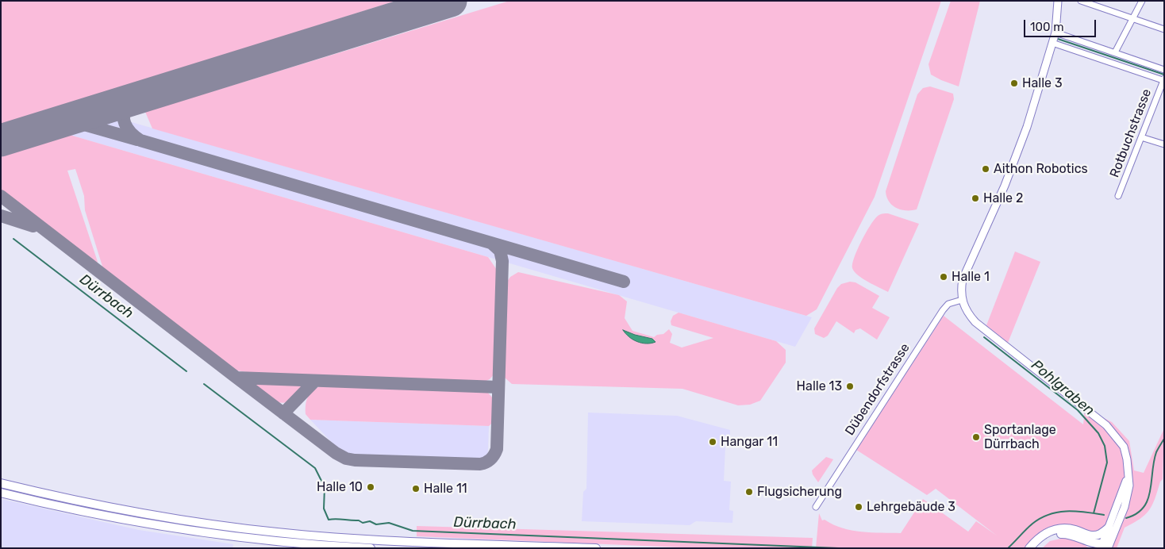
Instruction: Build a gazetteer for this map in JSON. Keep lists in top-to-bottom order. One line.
{"streets":{"street":["Rotbuchstrasse","Dübendorfstrasse"]},"water":["Dürrbach","Pohlgraben"],"places":["Halle 3","Aithon Robotics","Halle 2","Halle 1","Halle 13","Sportanlage Dürrbach","Hangar 11","Halle 10","Halle 11","Flugsicherung","Lehrgebäude 3"],"scale_bar":"100 m"}
